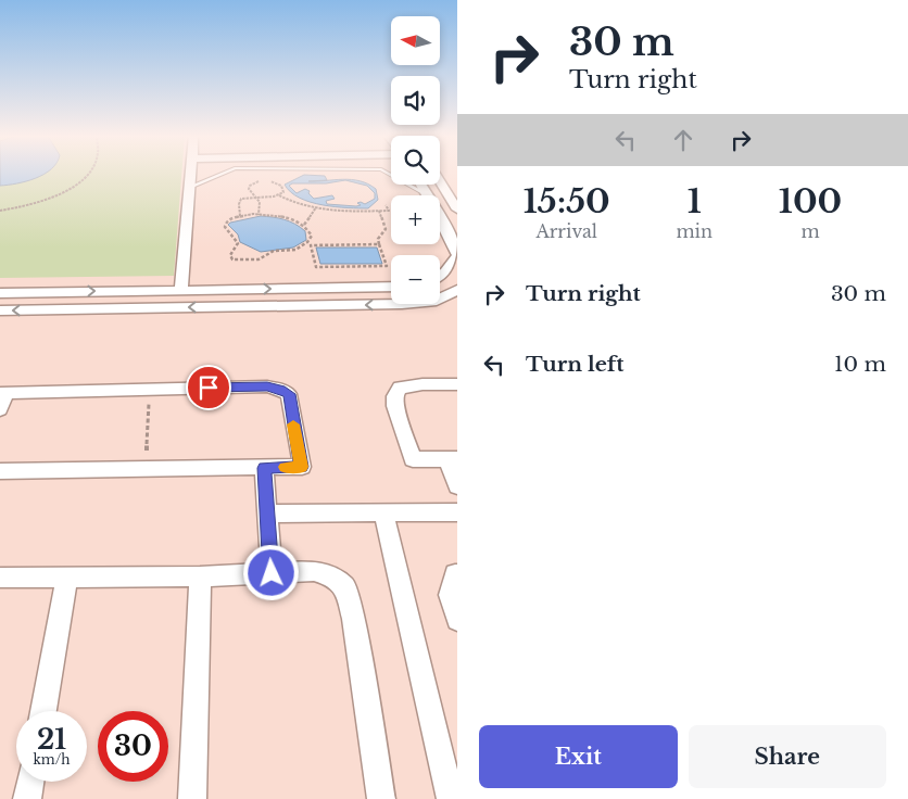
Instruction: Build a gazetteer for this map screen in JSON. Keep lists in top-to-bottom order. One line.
{"north":"left","page":{"turn":["30 m","Turn right"],"map_buttons":["+","−"],"eta":["15:50","Arrival","1","min","100","m"],"list":[{"name":"Turn right","value":"30 m"},{"name":"Turn left","value":"10 m"}],"speed":"21 km/h","limit":"30","buttons":["Exit","Share"]}}
